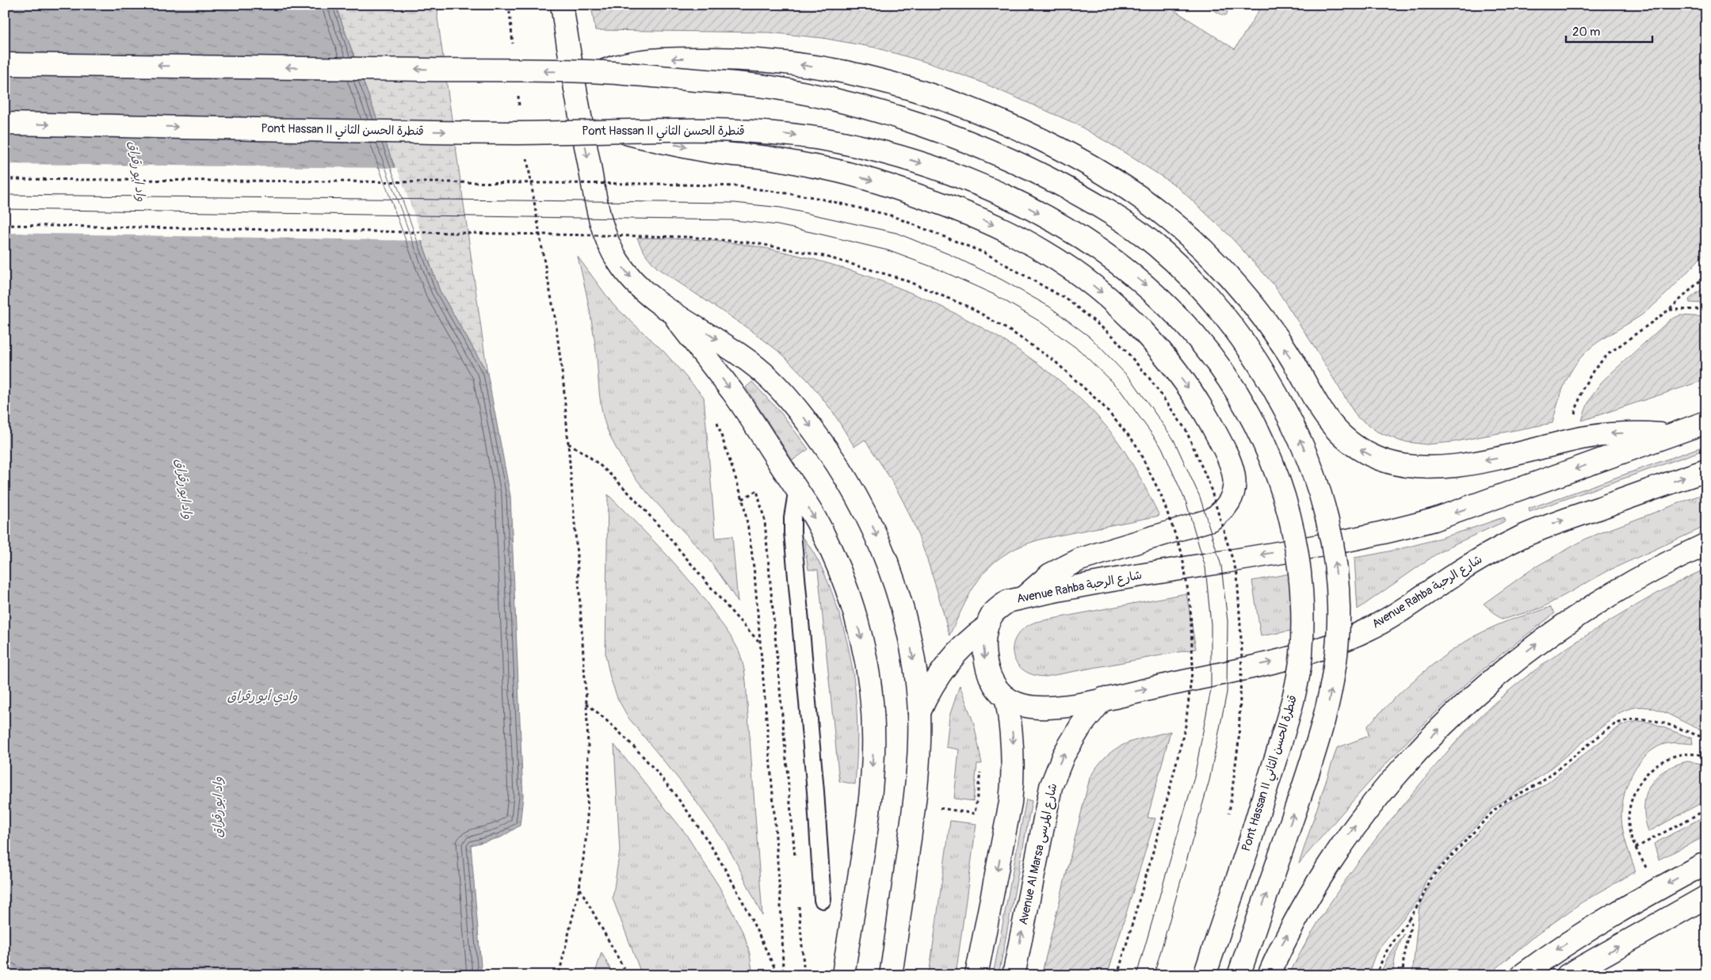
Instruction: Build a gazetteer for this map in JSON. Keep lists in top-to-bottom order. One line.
{"streets":{"main road":["Pont Hassan II قنطرة الحسن الثاني","Avenue Rahba شارع الرحبة","Avenue Al Marsa شارع المرسى"]},"crossings":[["Avenue Rahba شارع الرحبة","Avenue Al Marsa شارع المرسى"]],"water":["واد ابو رقراق","وادي أبو رقراق"],"scale_bar":"20 m"}
